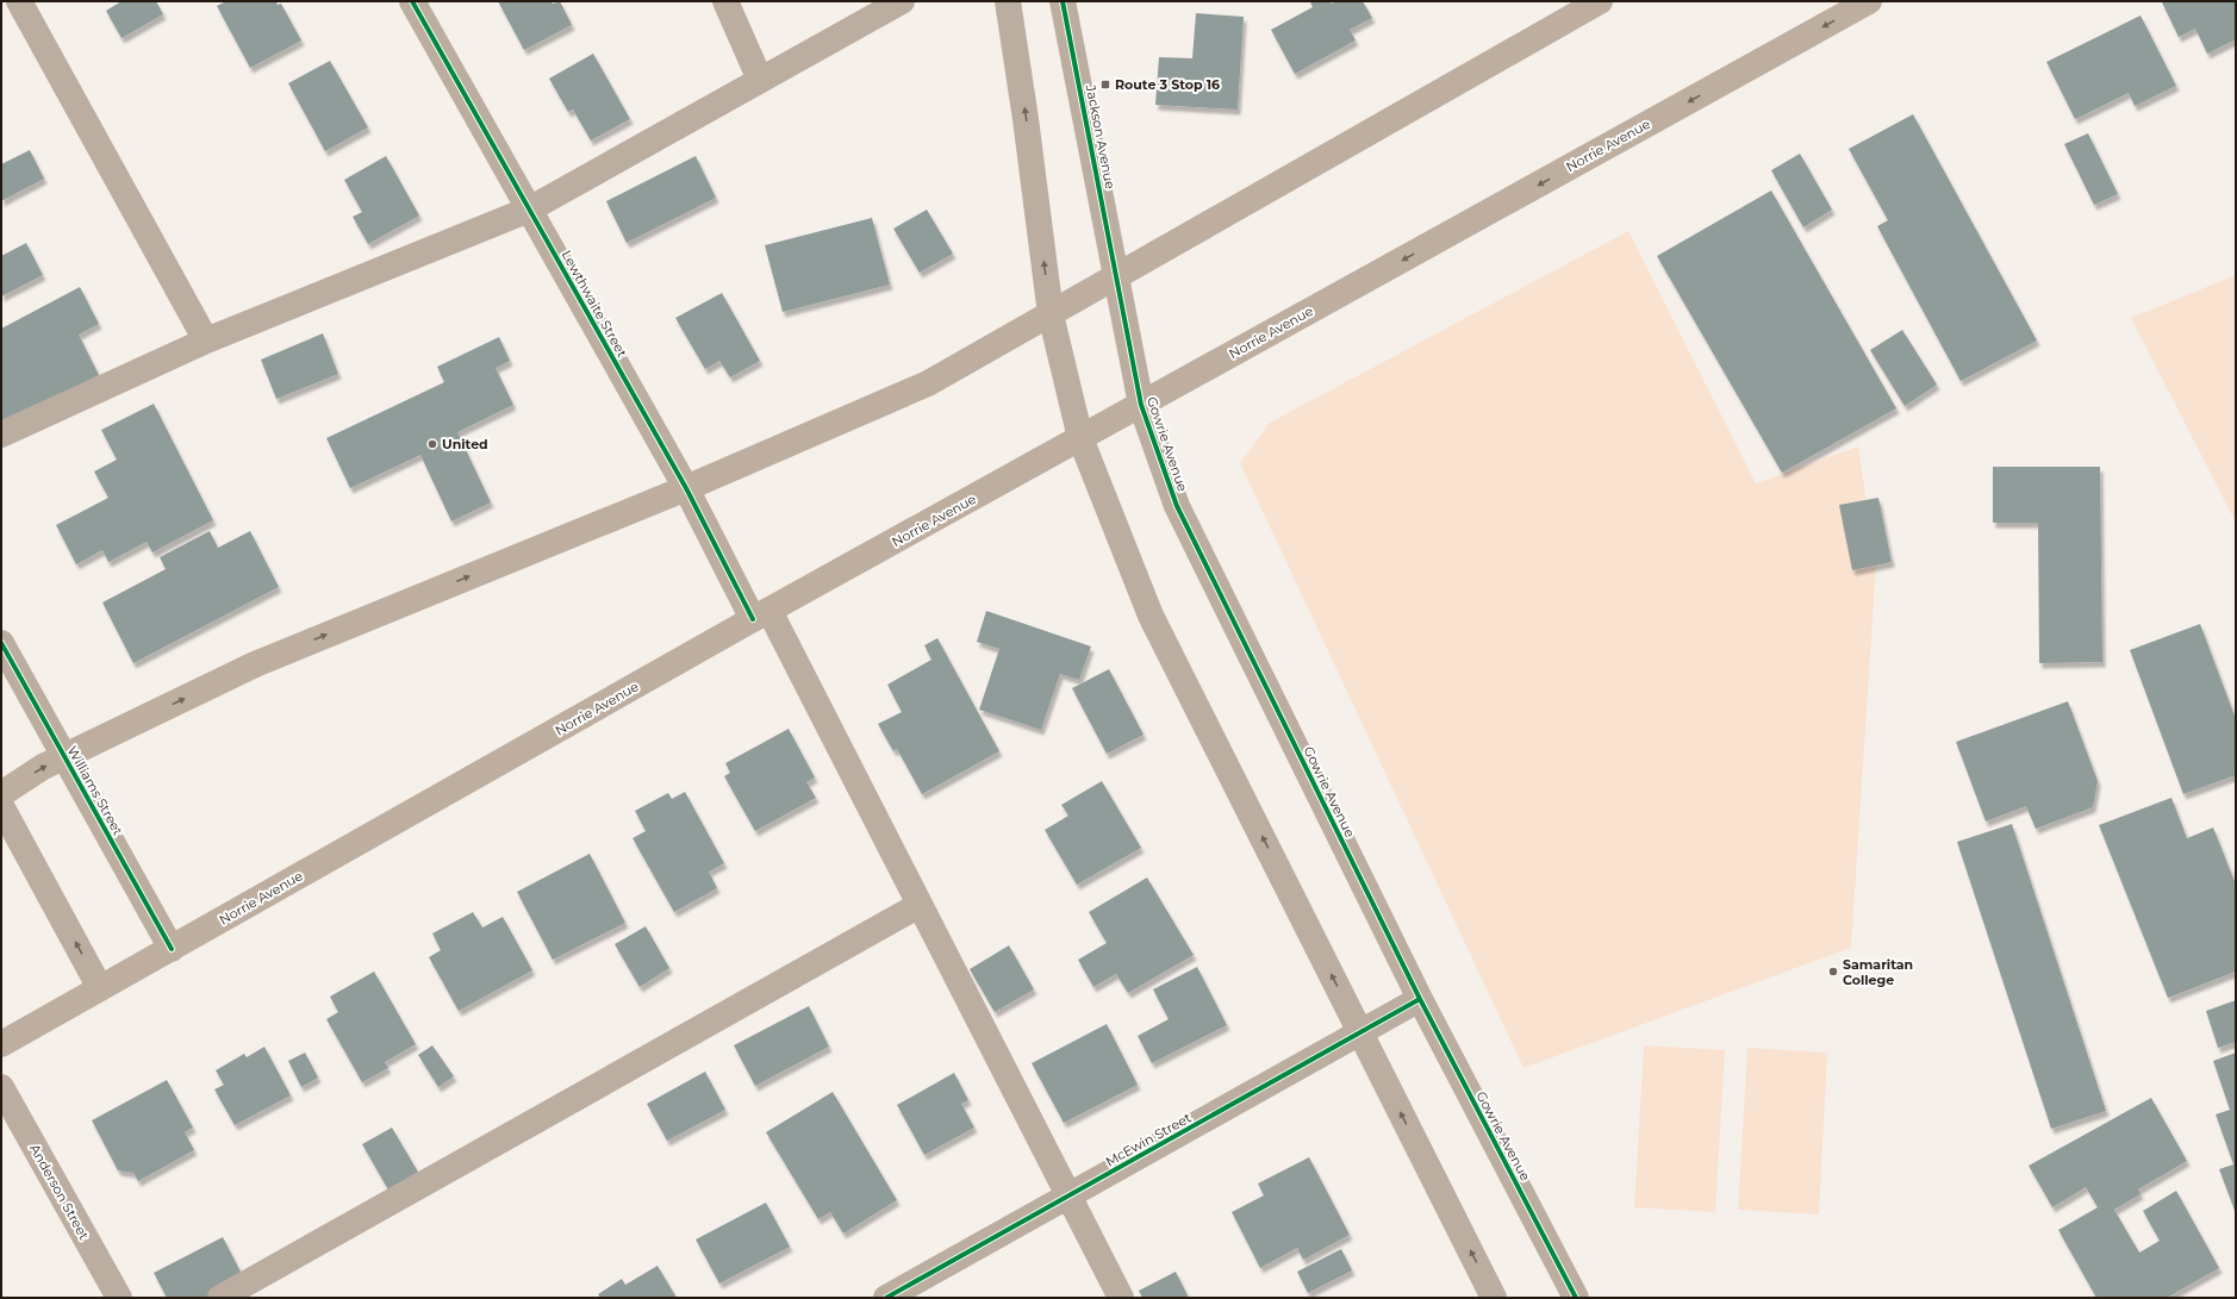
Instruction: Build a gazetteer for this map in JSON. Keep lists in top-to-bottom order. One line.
{"streets":{"main road":["Norrie Avenue"],"street":["Jackson Avenue","Lewthwaite Street","Gowrie Avenue","Williams Street","McEwin Street","Anderson Street"]},"crossings":[["Jackson Avenue","Gowrie Avenue"],["Norrie Avenue","Lewthwaite Street"],["Norrie Avenue","Gowrie Avenue"],["Norrie Avenue","Williams Street"],["Lewthwaite Street","McEwin Street"],["Gowrie Avenue","McEwin Street"]],"places":{"transit":["Route 3 Stop 16"],"other":["United","Samaritan College"]}}
